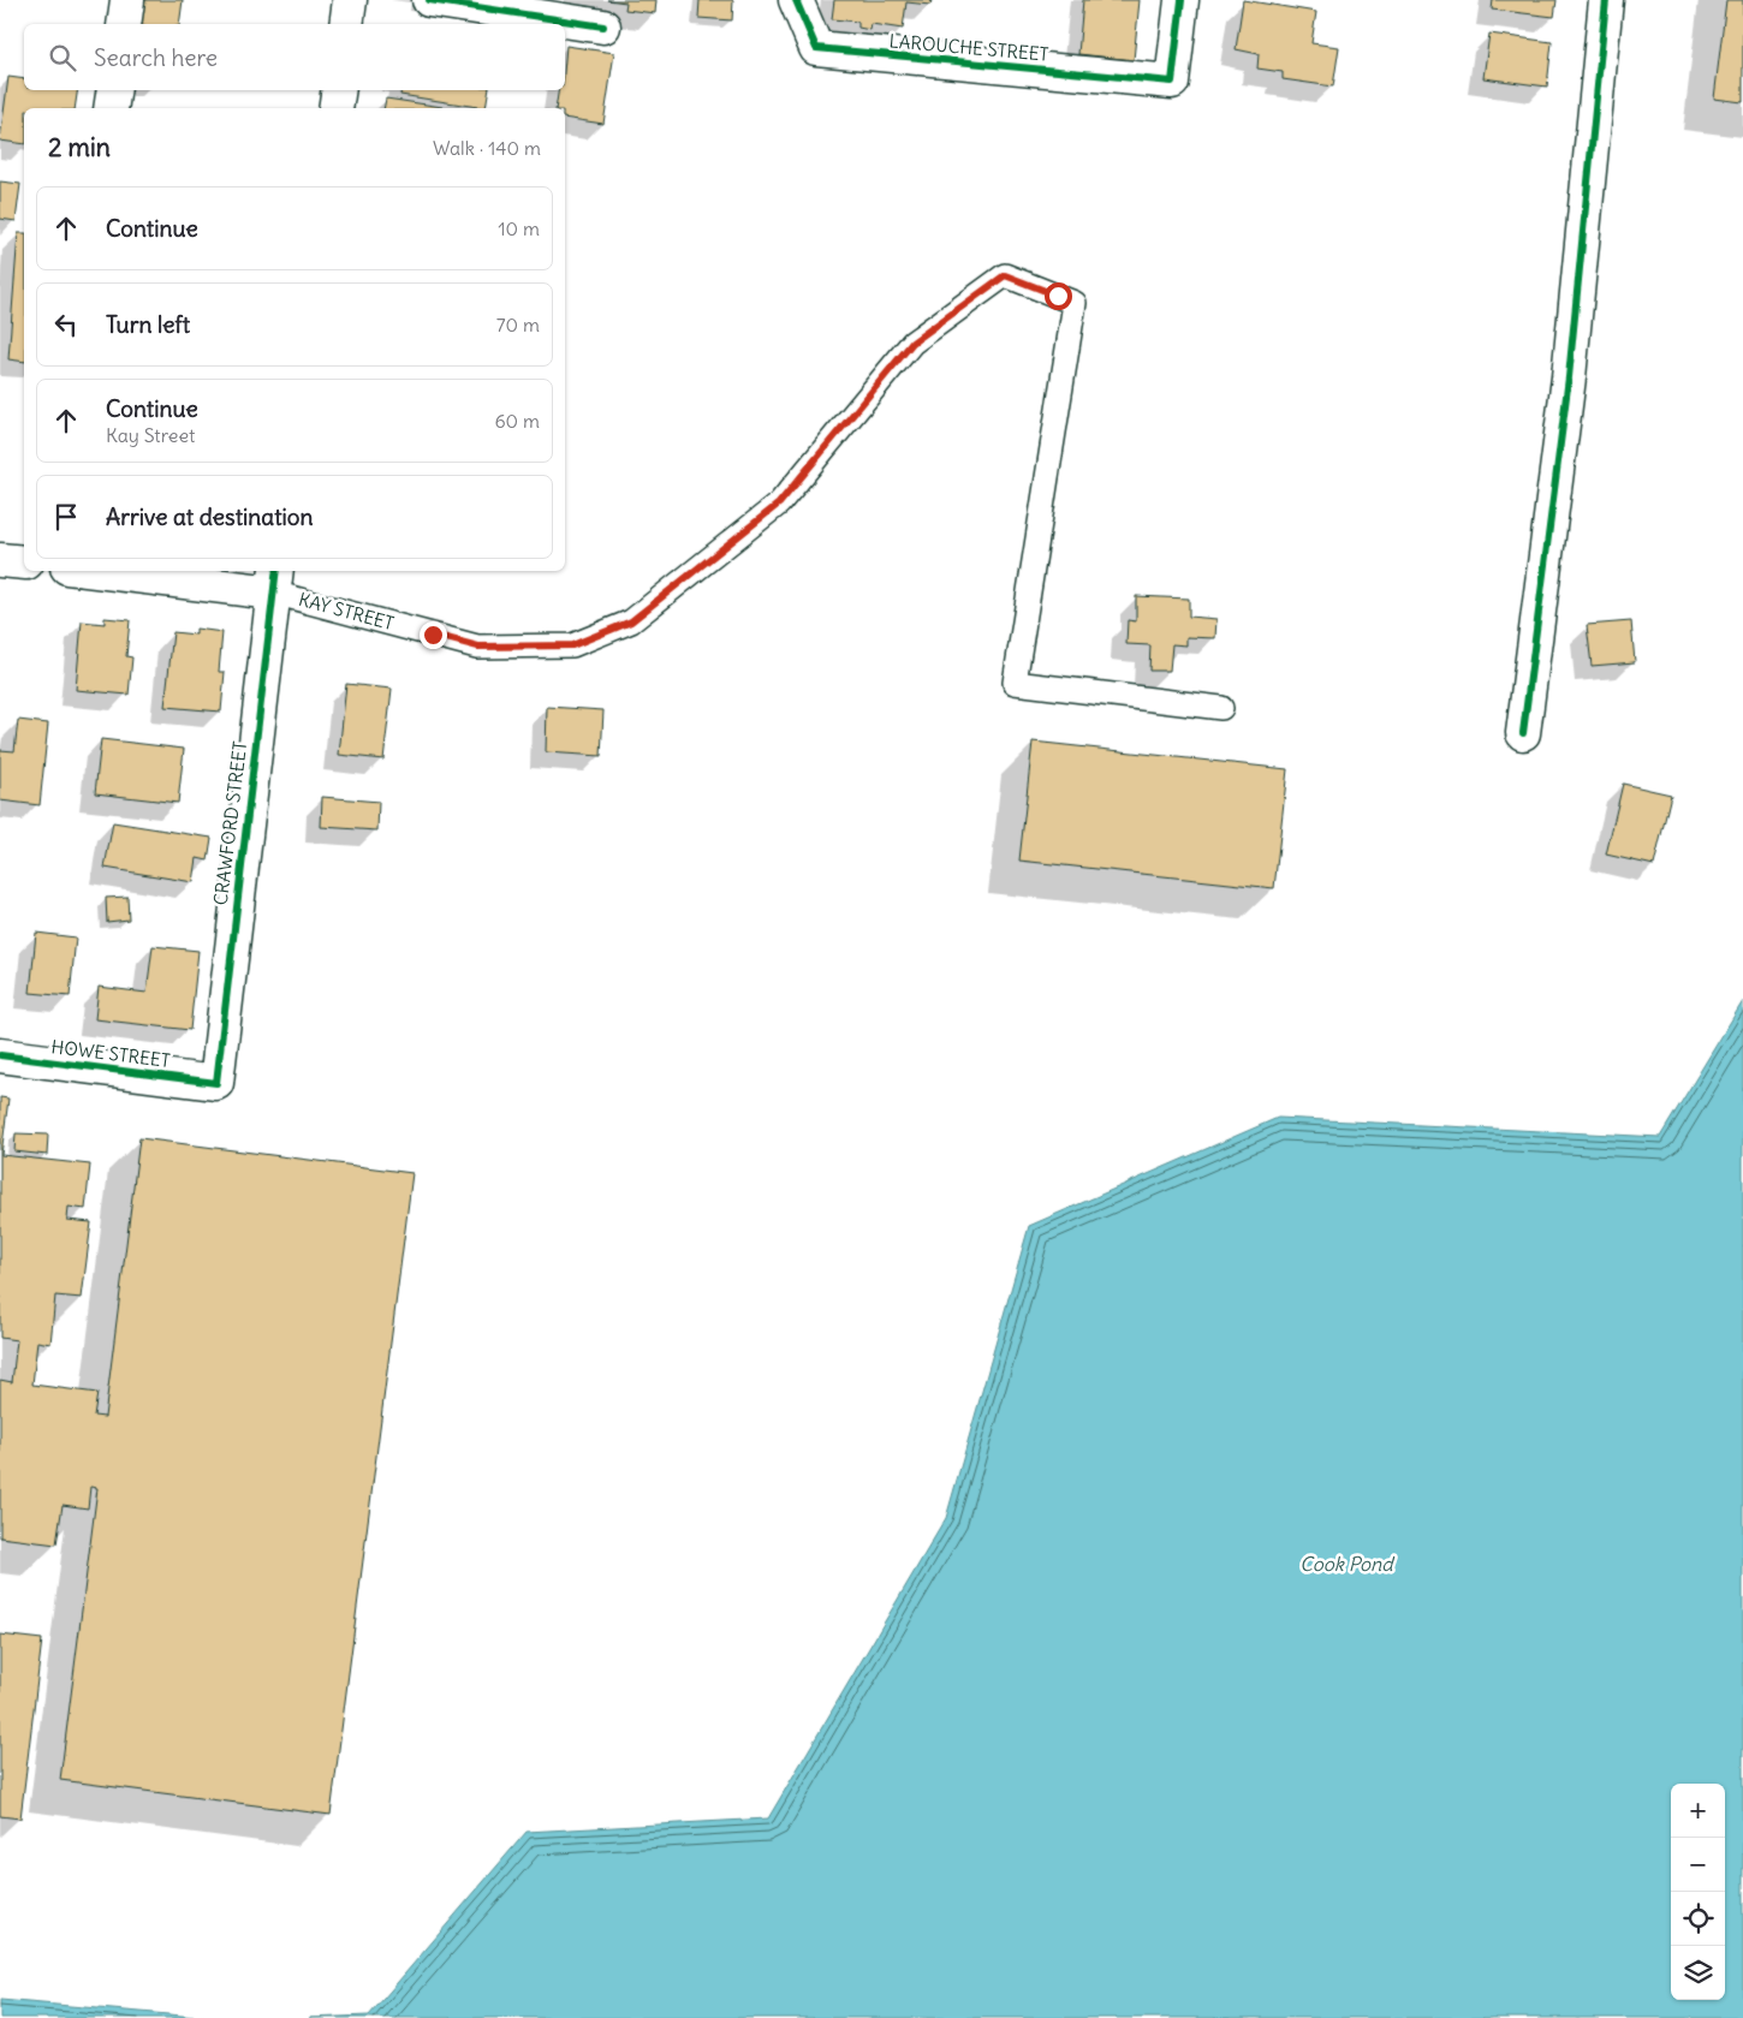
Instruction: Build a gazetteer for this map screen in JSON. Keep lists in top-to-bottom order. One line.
{"streets":{"street":["LAROUCHE STREET","KAY STREET","CRAWFORD STREET","HOWE STREET"]},"crossings":[["KAY STREET","CRAWFORD STREET"],["CRAWFORD STREET","HOWE STREET"]],"water":["Cook Pond"],"page":{"search":"Search here","heading":["2 min","Walk · 140 m"],"list":[["Continue","10 m"],["Turn left","70 m"],["Continue","Kay Street","60 m"],"Arrive at destination"],"map_buttons":["+","−"]}}
